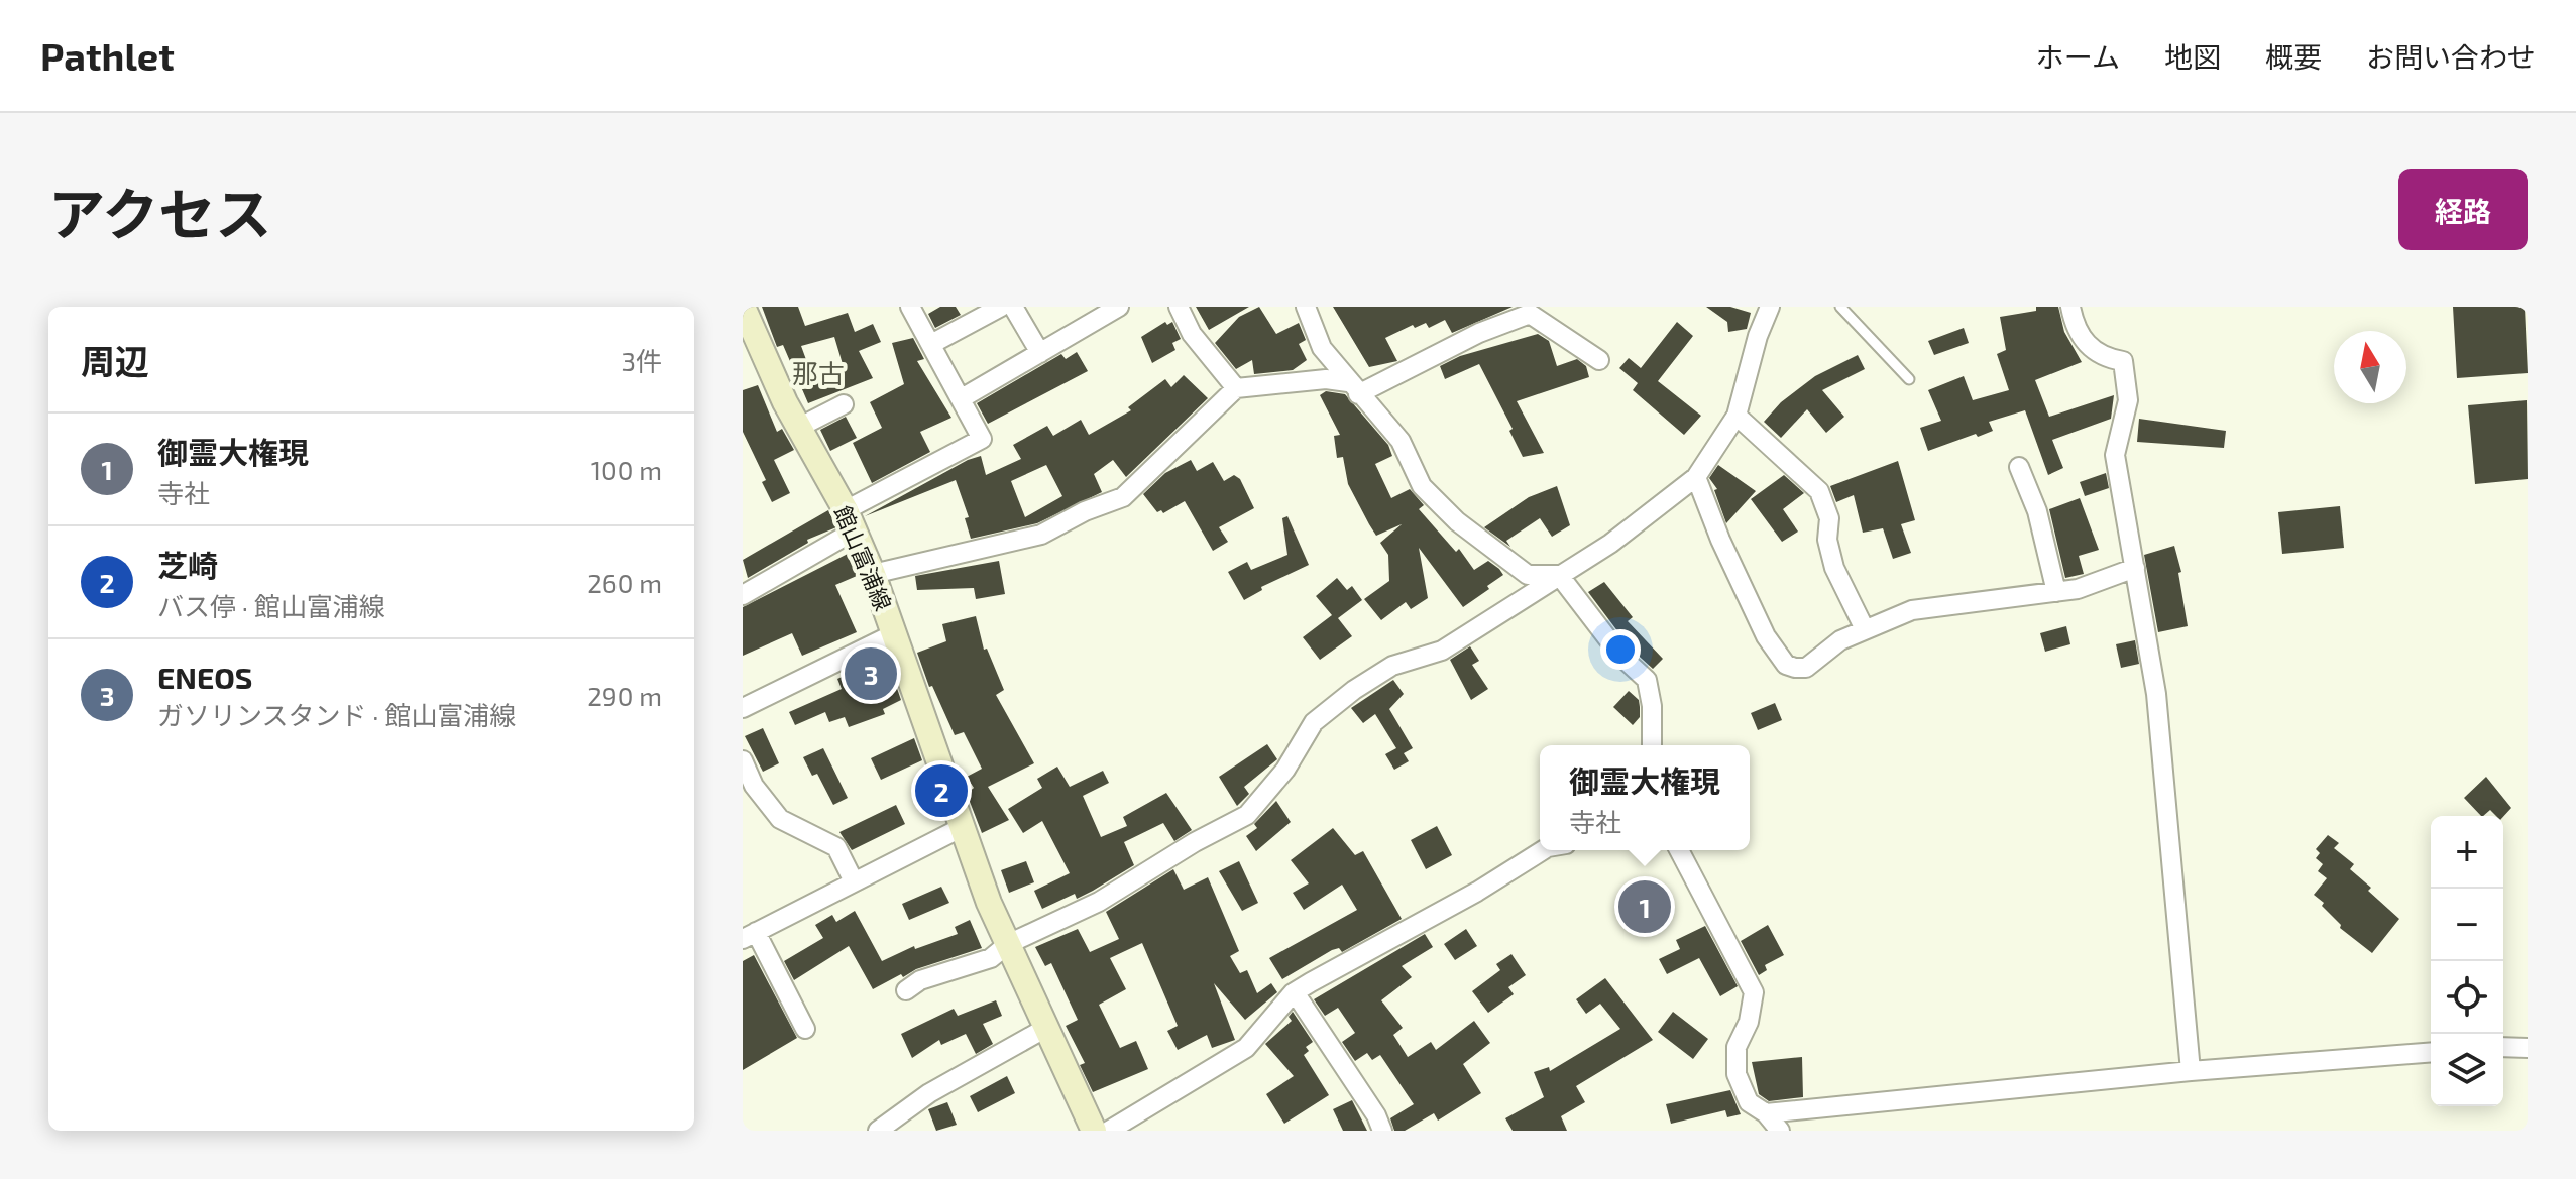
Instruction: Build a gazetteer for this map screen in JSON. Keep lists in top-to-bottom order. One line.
{"streets":{"main road":["館山富浦線"]},"districts":["那古"],"north":"top","page":{"header":"Pathlet","nav":["ホーム","地図","概要","お問い合わせ"],"title":"アクセス","buttons":"経路","heading":["周辺","3件"],"list":[{"mark":"1","name":"御霊大権現","note":"寺社","value":"100 m"},{"mark":"2","name":"芝崎","note":"バス停 · 館山富浦線","value":"260 m"},{"mark":"3","name":"ENEOS","note":"ガソリンスタンド · 館山富浦線","value":"290 m"}],"pins":["3","2","1"],"popup":["御霊大権現","寺社"],"map_buttons":["+","−"]}}
